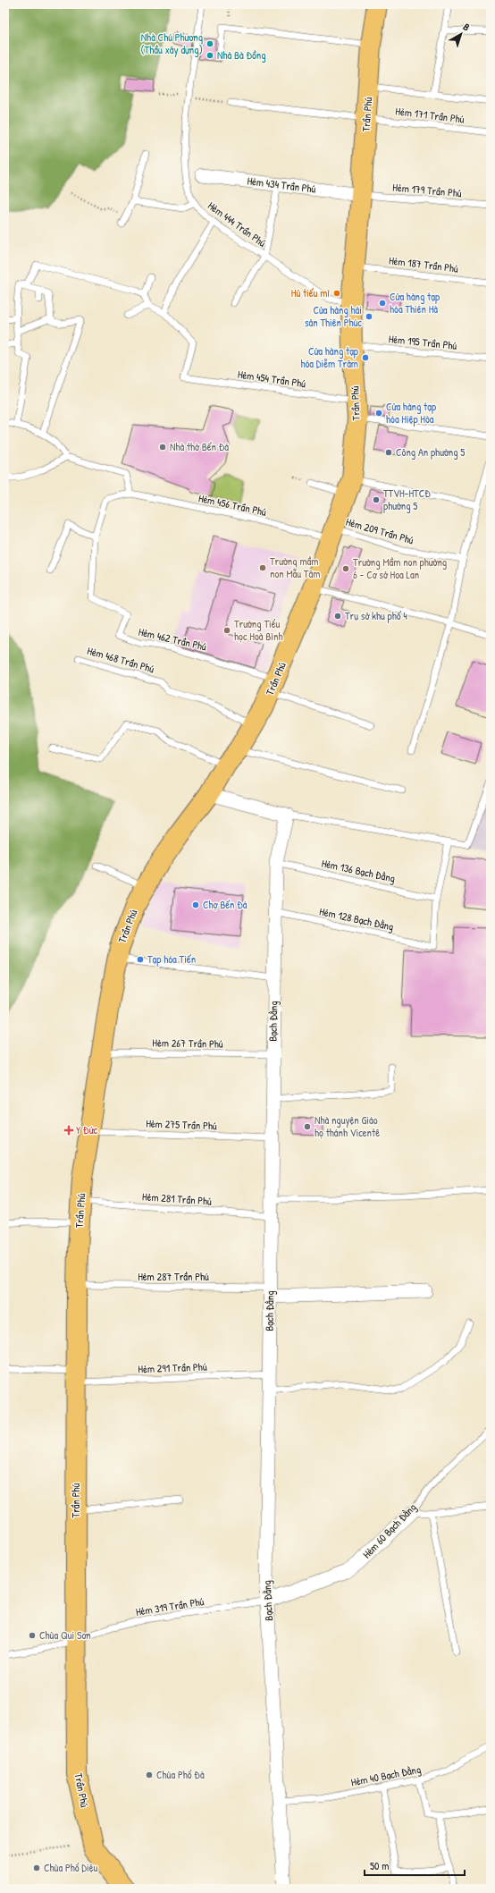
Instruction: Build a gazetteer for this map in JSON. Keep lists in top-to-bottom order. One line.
{"streets":{"main road":["Trần Phú"],"street":["Hẻm 434 Trần Phú","Bạch Đằng","Hẻm 60 Bạch Đằng"],"lane":["Hẻm 171 Trần Phú","Hẻm 179 Trần Phú","Hẻm 444 Trần Phú","Hẻm 187 Trần Phú","Hẻm 195 Trần Phú","Hẻm 454 Trần Phú","Hẻm 456 Trần Phú","Hẻm 209 Trần Phú","Hẻm 462 Trần Phú","Hẻm 468 Trần Phú","Hẻm 136 Bạch Đằng","Hẻm 128 Bạch Đằng","Hẻm 267 Trần Phú","Hẻm 275 Trần Phú","Hẻm 281 Trần Phú","Hẻm 287 Trần Phú","Hẻm 291 Trần Phú","Hẻm 319 Trần Phú","Hẻm 40 Bạch Đằng"]},"crossings":[["Trần Phú","Hẻm 171 Trần Phú"],["Trần Phú","Hẻm 434 Trần Phú"],["Trần Phú","Hẻm 179 Trần Phú"],["Trần Phú","Hẻm 444 Trần Phú"],["Trần Phú","Hẻm 187 Trần Phú"],["Trần Phú","Hẻm 195 Trần Phú"],["Trần Phú","Hẻm 454 Trần Phú"],["Trần Phú","Hẻm 456 Trần Phú"],["Trần Phú","Hẻm 209 Trần Phú"],["Trần Phú","Hẻm 462 Trần Phú"],["Trần Phú","Hẻm 468 Trần Phú"],["Trần Phú","Hẻm 267 Trần Phú"],["Trần Phú","Hẻm 275 Trần Phú"],["Trần Phú","Hẻm 281 Trần Phú"],["Trần Phú","Hẻm 287 Trần Phú"],["Trần Phú","Hẻm 291 Trần Phú"],["Trần Phú","Hẻm 319 Trần Phú"],["Hẻm 434 Trần Phú","Hẻm 179 Trần Phú"],["Hẻm 456 Trần Phú","Hẻm 209 Trần Phú"],["Hẻm 456 Trần Phú","Hẻm 462 Trần Phú"],["Hẻm 136 Bạch Đằng","Hẻm 128 Bạch Đằng"],["Hẻm 136 Bạch Đằng","Bạch Đằng"],["Hẻm 128 Bạch Đằng","Bạch Đằng"],["Bạch Đằng","Hẻm 267 Trần Phú"],["Bạch Đằng","Hẻm 275 Trần Phú"],["Bạch Đằng","Hẻm 281 Trần Phú"],["Bạch Đằng","Hẻm 287 Trần Phú"],["Bạch Đằng","Hẻm 291 Trần Phú"],["Bạch Đằng","Hẻm 60 Bạch Đằng"],["Bạch Đằng","Hẻm 319 Trần Phú"],["Bạch Đằng","Hẻm 40 Bạch Đằng"],["Hẻm 60 Bạch Đằng","Hẻm 319 Trần Phú"]],"places":{"other":["Nhà Chú Phương (Thầu xây dựng)","Nhà Bà Đồng","Hủ tiếu mì","Cửa hàng tạp hóa Thiên Hà","Cửa hàng hải sản Thiên Phúc","Cửa hàng tạp hóa Diễm Trâm","Cửa hàng tạp hóa Hiệp Hòa","Nhà thờ Bến Đá","Công An phường 5","TTVH-HTCĐ phường 5","Trường mầm non Mẫu Tâm","Trường Mầm non phường 6 - Cơ sở Hoa Lan","Trụ sở khu phố 4","Trường Tiểu học Hoà Bình","Chợ Bến Đá","Tạp hóa Tiến","Nhà nguyện Giáo họ thánh Vicentê","Chùa Qui Sơn","Chùa Phổ Đà","Chùa Phổ Diệu"],"health":["Y Đức"]},"scale_bar":"50 m","north":"top right"}
